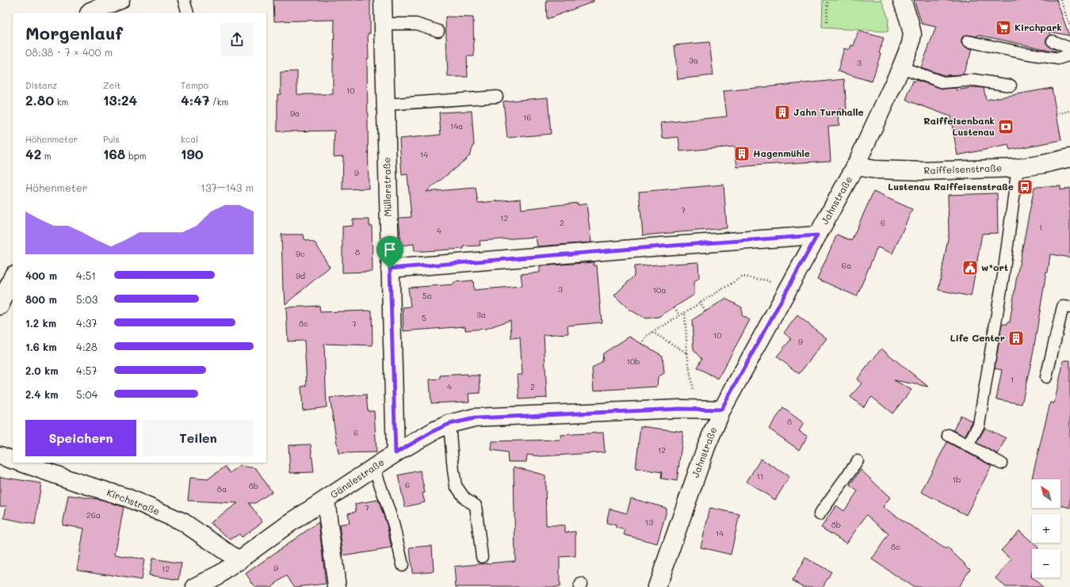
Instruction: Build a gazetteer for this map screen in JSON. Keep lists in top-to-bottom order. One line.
{"streets":{"street":["Raiffeisenstraße","Müllerstraße","Jahnstraße","Gänslestraße","Kirchstraße"]},"crossings":[["Raiffeisenstraße","Jahnstraße"],["Müllerstraße","Gänslestraße"],["Jahnstraße","Gänslestraße"],["Gänslestraße","Kirchstraße"]],"places":{"supermarket":["Kirchpark"],"building":["Jahn Turnhalle","Hagenmühle","Life Center"],"bank":["Raiffeisenbank Lustenau"],"bus stop":["Lustenau Raiffeisenstraße"],"public building":["w*ort"]},"house_numbers":["3a","3","10","9a","16","14a","14","9","7","12","2","6","1","4","8","9c","6a","9d","3","10a","5a","3a","5","8c","7","10","9","10b","1","4","2","8","6","12","11","1b","6","8b","8a","7","26a","13","8b","14","8c","9","12"],"north":"top left","page":{"heading":["Morgenlauf","08:38 · 7 × 400 m"],"stats":[["Distanz","2.80 km"],["Zeit","13:24"],["Tempo","4:47 /km"],["Höhenmeter","42 m"],["Puls","168 bpm"],["kcal","190"]],"chart":["Höhenmeter","137–143 m"],"list":[{"name":"400 m","note":"4:51"},{"name":"800 m","note":"5:03"},{"name":"1.2 km","note":"4:37"},{"name":"1.6 km","note":"4:28"},{"name":"2.0 km","note":"4:57"},{"name":"2.4 km","note":"5:04"}],"buttons":["Speichern","Teilen"],"map_buttons":["+","−"]}}
